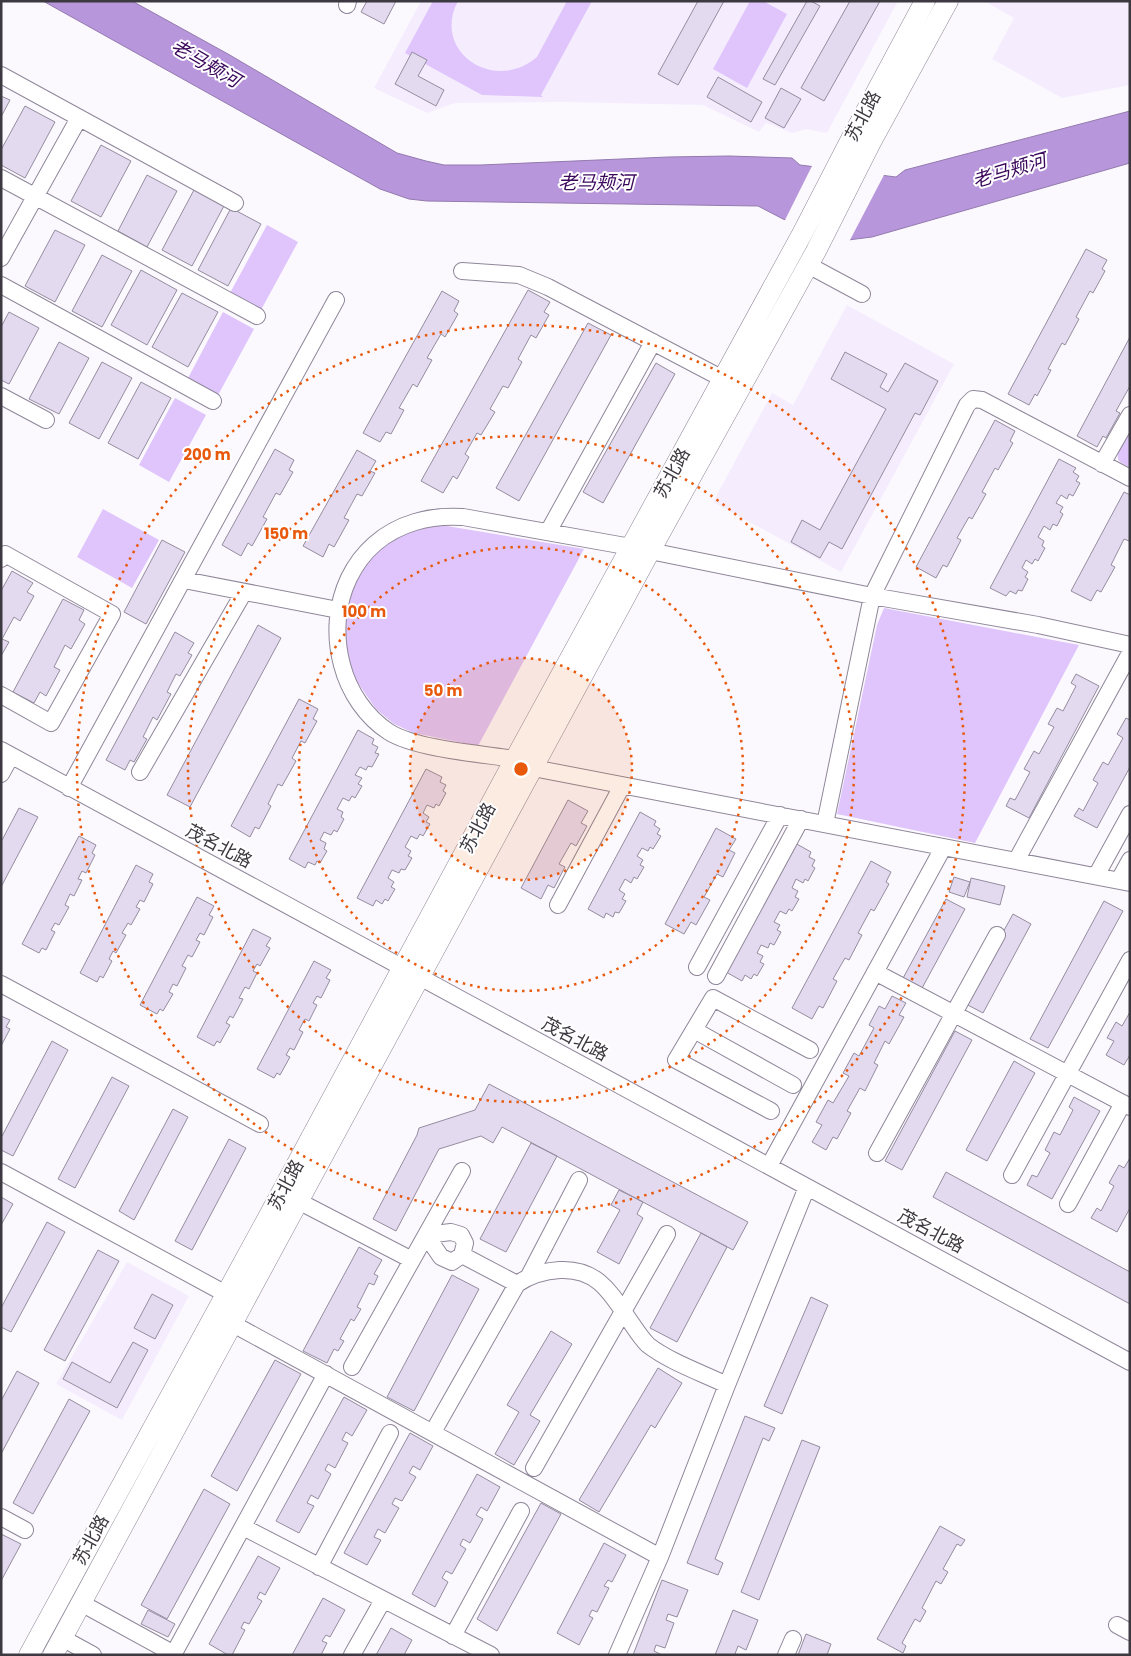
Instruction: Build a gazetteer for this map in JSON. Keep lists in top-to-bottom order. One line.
{"streets":{"main road":["苏北路"],"street":["茂名北路"]},"crossings":[["苏北路","茂名北路"]],"water":["老马颊河"],"rings":["200 m","150 m","100 m","50 m"]}
